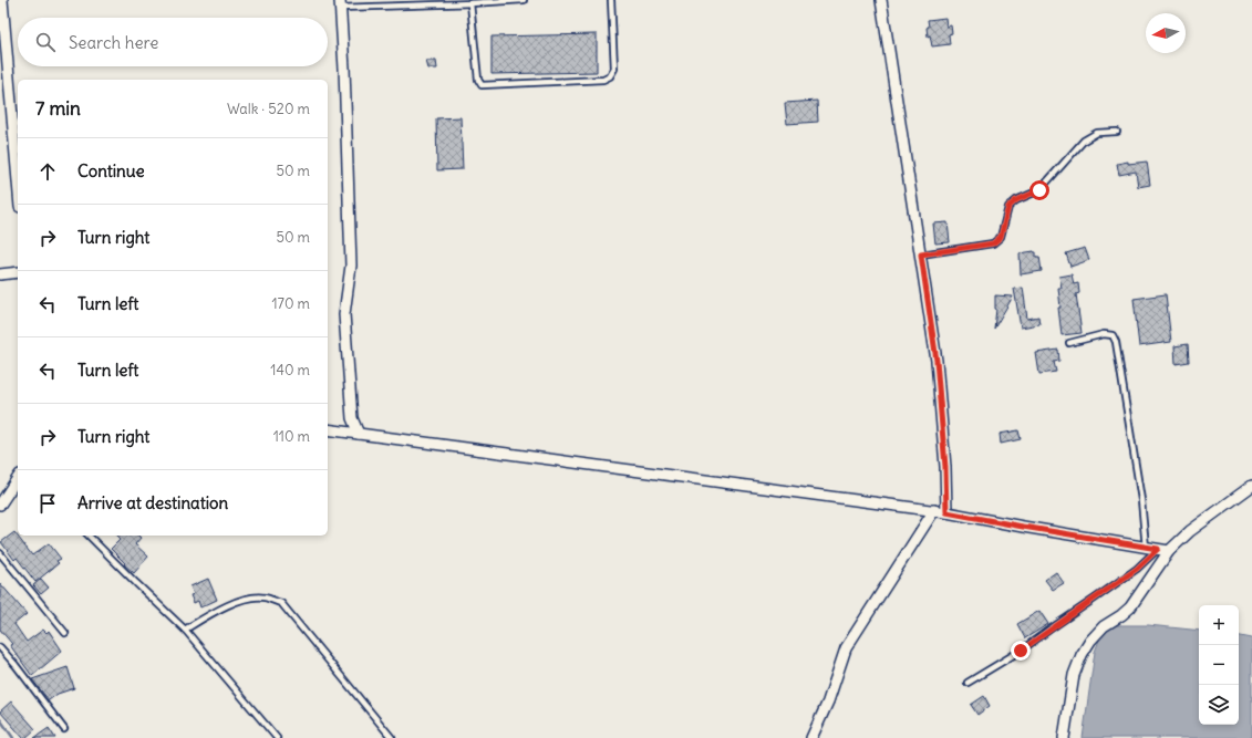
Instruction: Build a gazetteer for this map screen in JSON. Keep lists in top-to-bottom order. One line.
{"north":"left","page":{"search":"Search here","heading":["7 min","Walk · 520 m"],"list":[["Continue","50 m"],["Turn right","50 m"],["Turn left","170 m"],["Turn left","140 m"],["Turn right","110 m"],"Arrive at destination"],"map_buttons":["+","−"]}}
